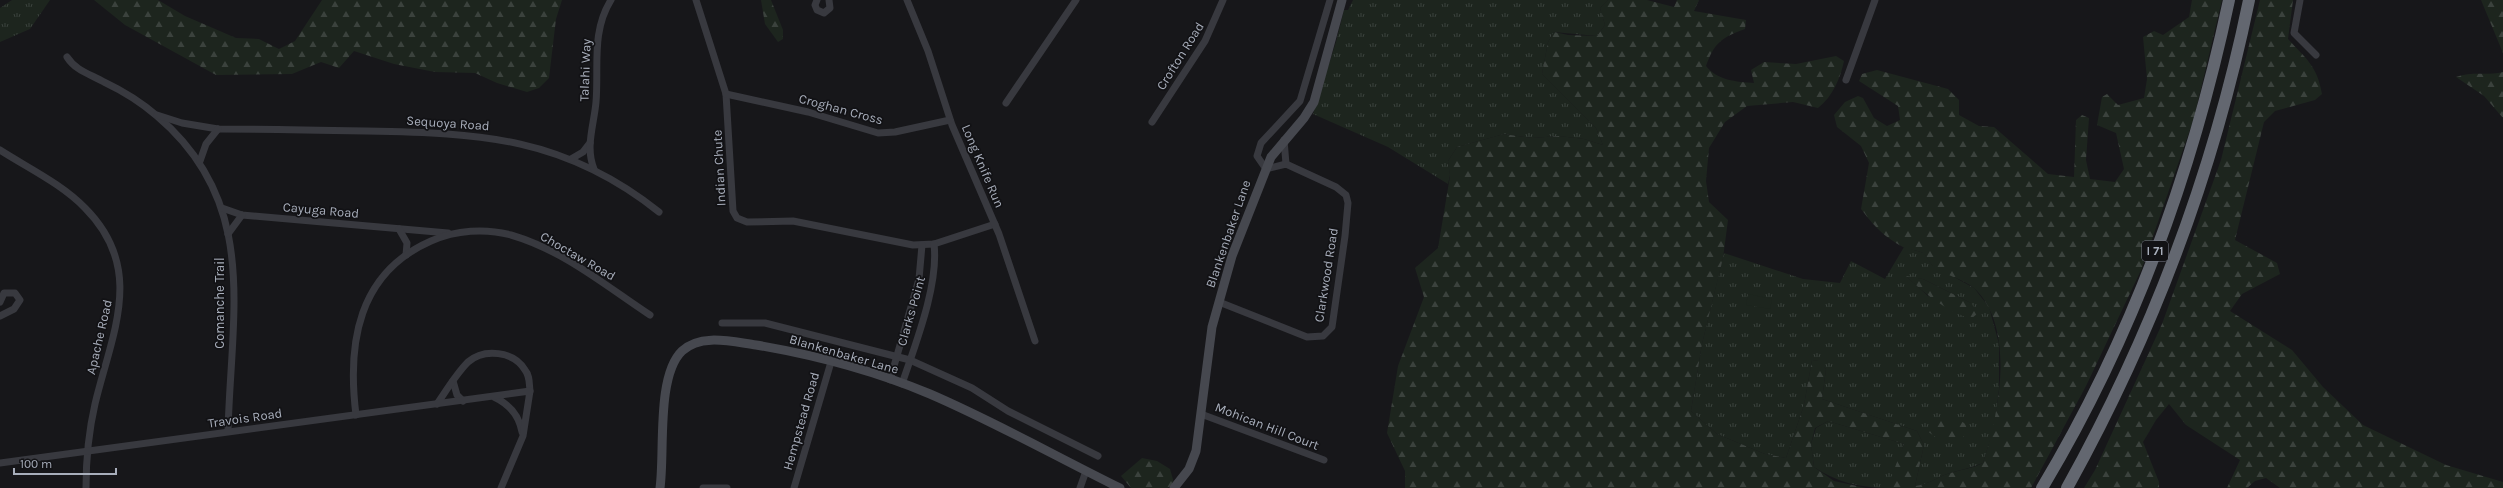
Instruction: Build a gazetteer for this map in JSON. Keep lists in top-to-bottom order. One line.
{"streets":{"highway":["I 71"],"street":["Crofton Road","Talahi Way","Croghan Cross","Sequoya Road","Long Knife Run","Indian Chute","Cayuga Road","Blankenbaker Lane","Choctaw Road","Clarkwood Road","Comanche Trail","Clarks Point","Apache Road","Travois Road","Hempstead Road","Mohican Hill Court"]},"crossings":[["Talahi Way","Sequoya Road"],["Croghan Cross","Long Knife Run"],["Croghan Cross","Indian Chute"],["Sequoya Road","Comanche Trail"],["Long Knife Run","Indian Chute"],["Indian Chute","Clarks Point"],["Cayuga Road","Choctaw Road"],["Cayuga Road","Comanche Trail"],["Blankenbaker Lane","Clarkwood Road"],["Blankenbaker Lane","Clarks Point"],["Blankenbaker Lane","Hempstead Road"],["Blankenbaker Lane","Mohican Hill Court"],["Choctaw Road","Travois Road"],["Comanche Trail","Travois Road"],["Apache Road","Travois Road"]],"scale_bar":"100 m"}
